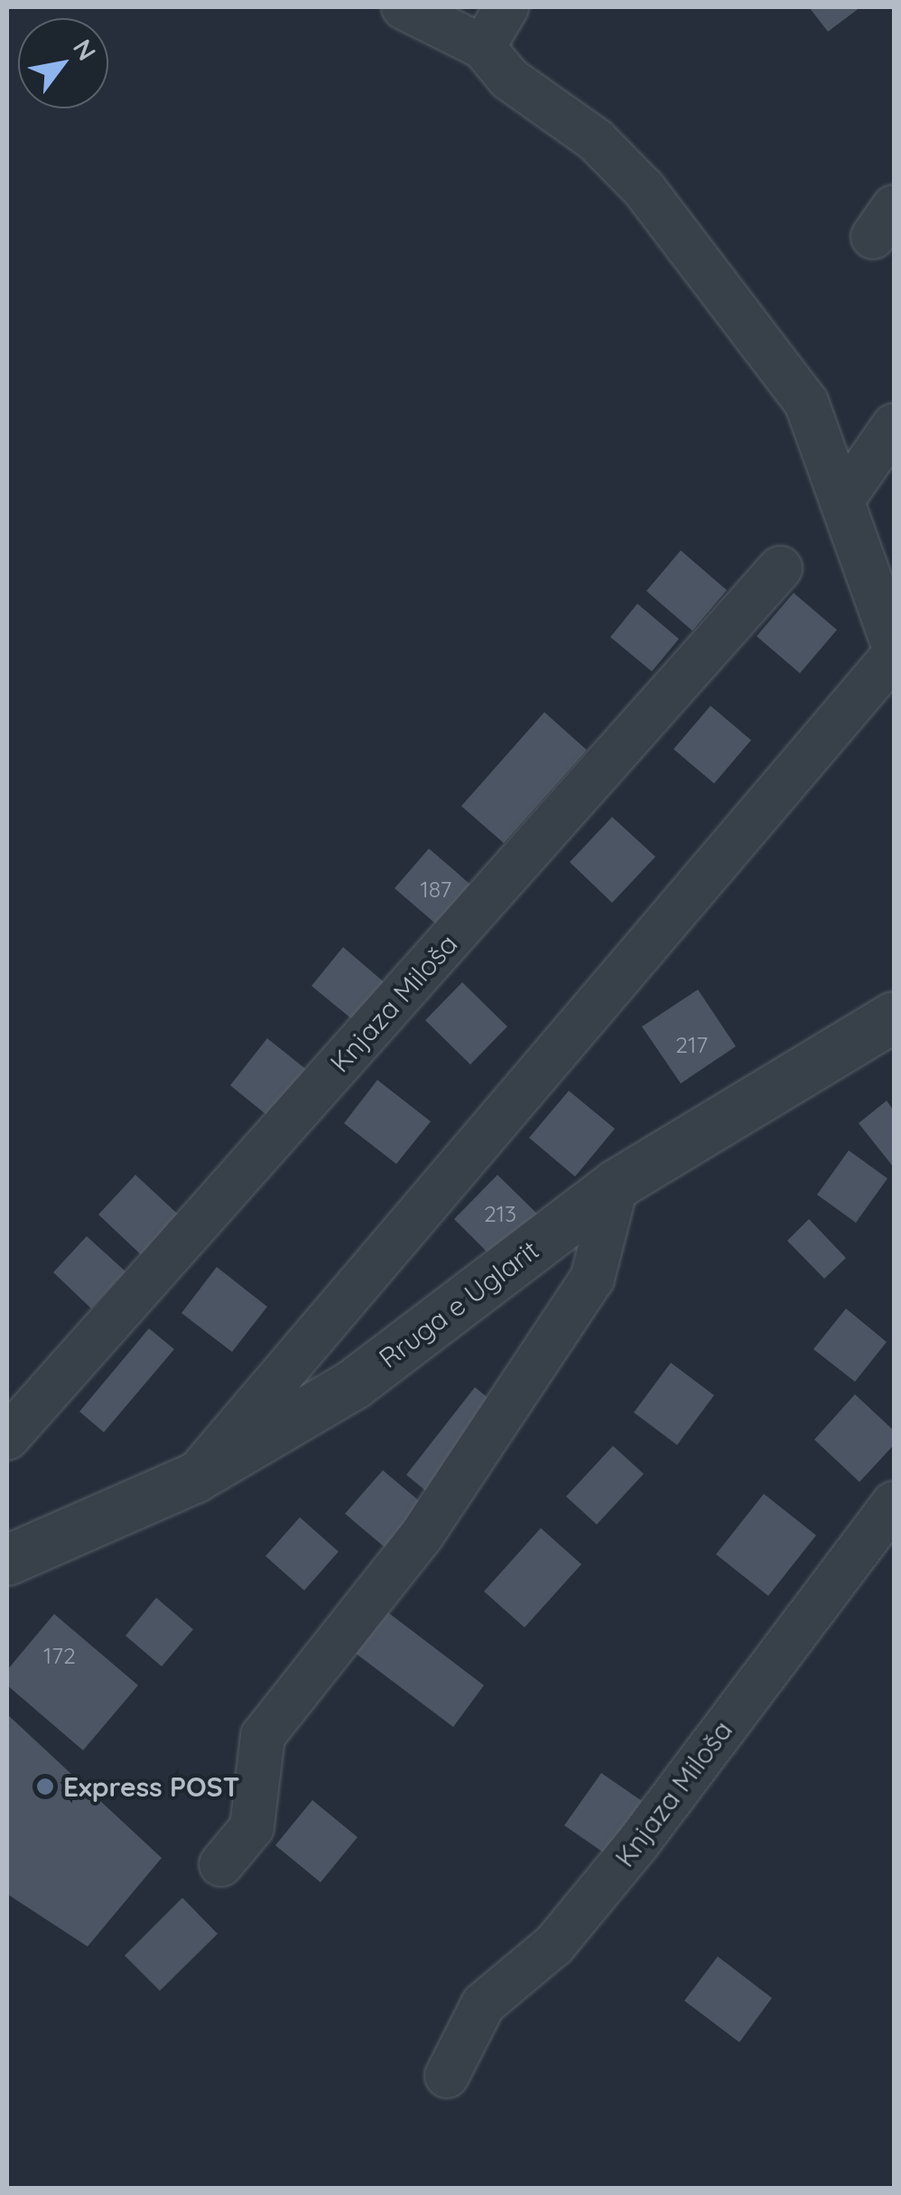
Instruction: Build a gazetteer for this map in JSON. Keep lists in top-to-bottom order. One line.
{"streets":{"street":["Knjaza Miloša","Rruga e Uglarit"]},"places":["Express POST"],"house_numbers":["187","217","213","172"],"north":"top right"}
